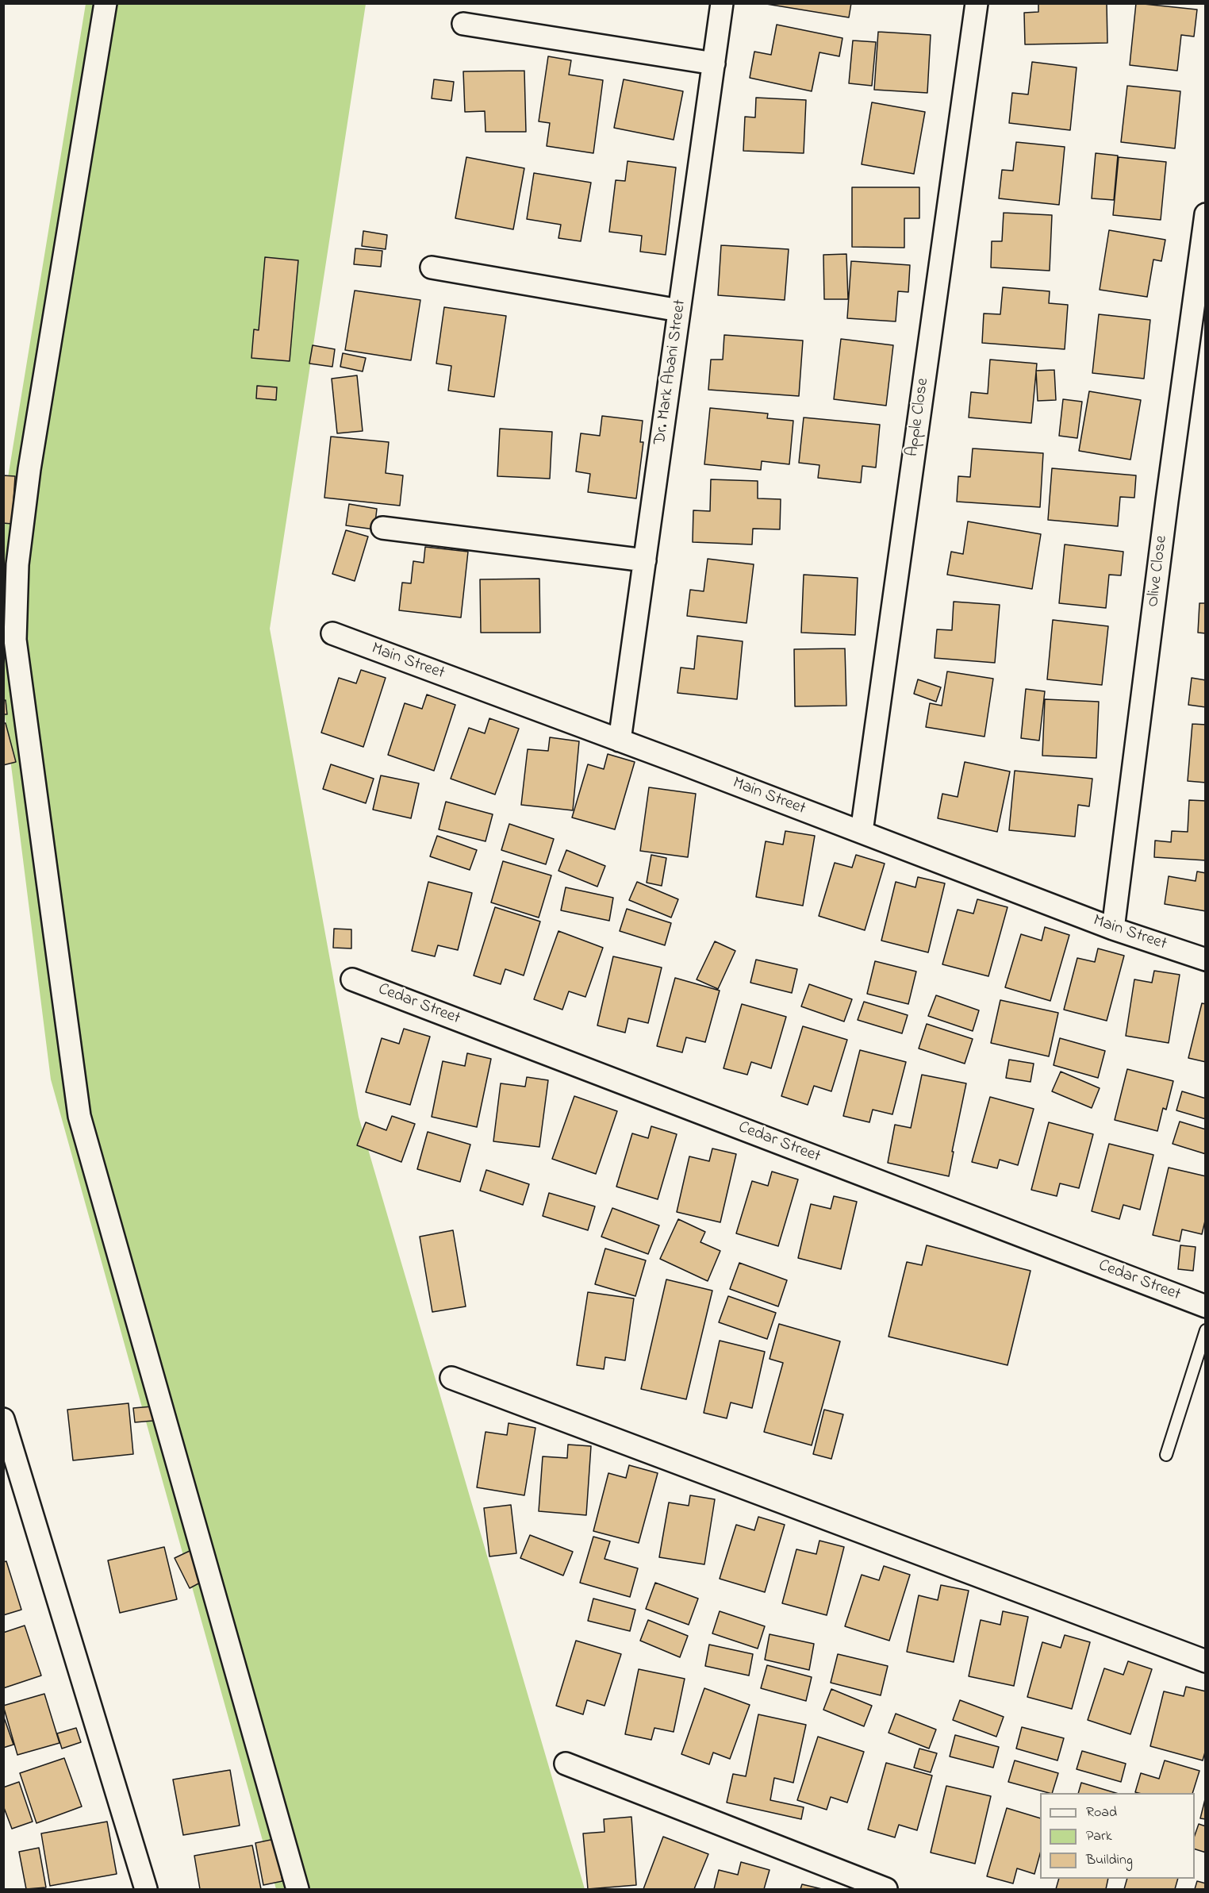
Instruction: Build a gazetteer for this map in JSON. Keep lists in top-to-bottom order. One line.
{"streets":{"street":["Dr. Mark Abani Street","Apple Close","Olive Close","Main Street","Cedar Street"]},"crossings":[["Dr. Mark Abani Street","Main Street"],["Apple Close","Main Street"],["Olive Close","Main Street"]],"legend":["Road","Park","Building"]}
